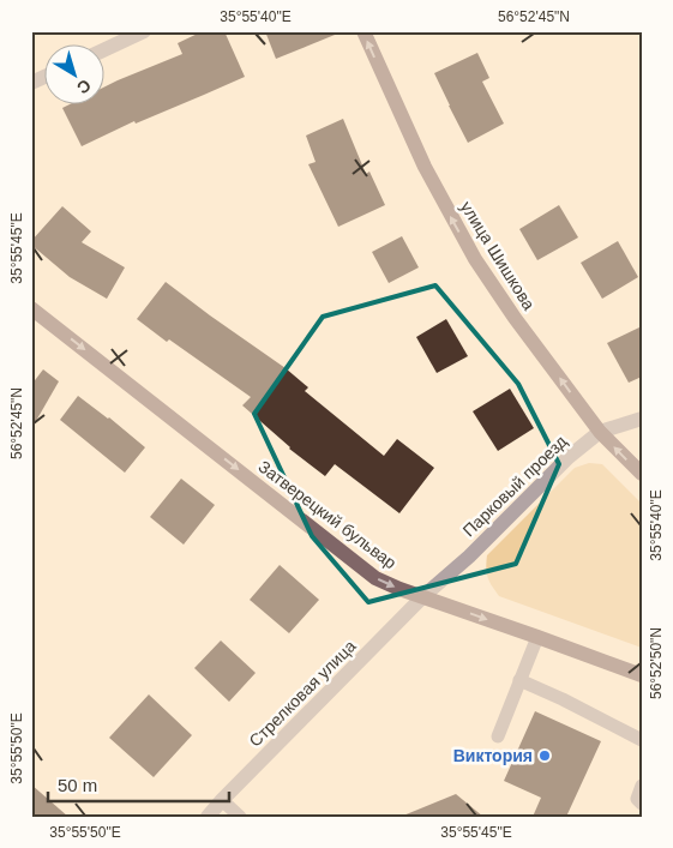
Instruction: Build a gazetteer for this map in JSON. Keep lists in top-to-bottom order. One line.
{"streets":{"main road":["улица Шишкова","Затверецкий бульвар"],"street":["Парковый проезд","Стрелковая улица"]},"crossings":[["улица Шишкова","Парковый проезд"],["Парковый проезд","Затверецкий бульвар"],["Парковый проезд","Стрелковая улица"],["Затверецкий бульвар","Стрелковая улица"]],"one_way":["улица Шишкова","Затверецкий бульвар"],"places":["Виктория"],"scale_bar":"50 m","north":"bottom right","coordinates":["35°55'40\"E","56°52'45\"N","35°55'45\"E","56°52'50\"N","35°55'50\"E"]}
